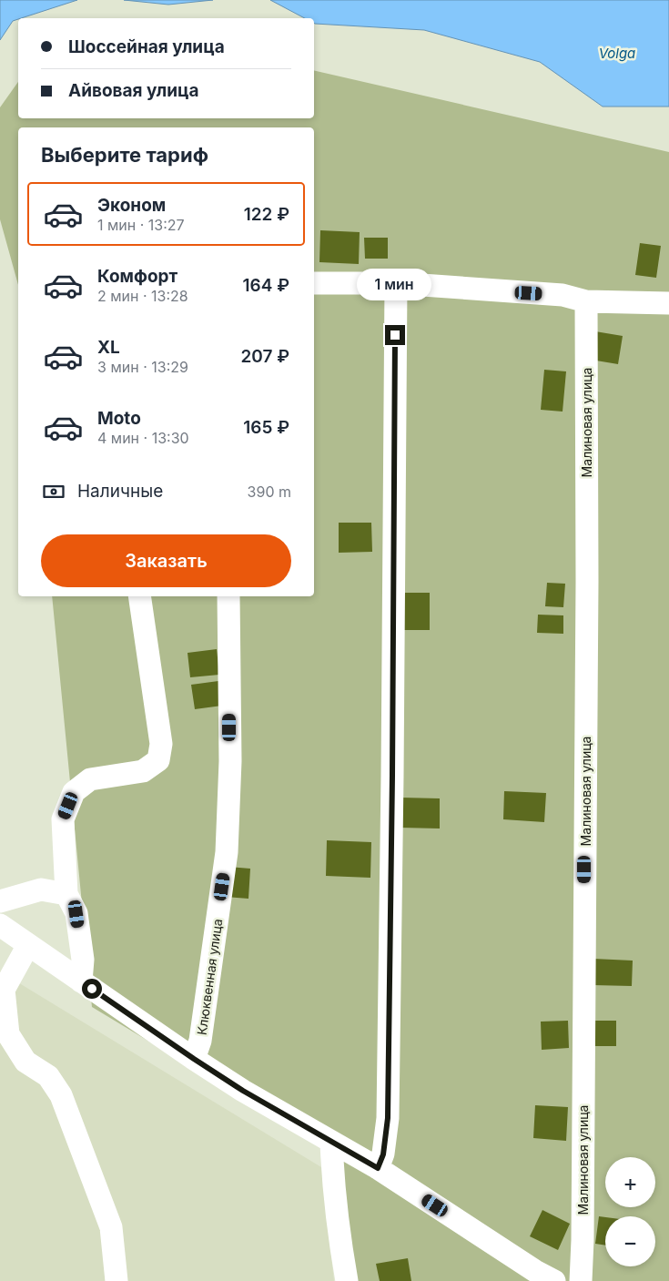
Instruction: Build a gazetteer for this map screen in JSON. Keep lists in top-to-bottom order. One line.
{"streets":{"street":["Малиновая улица","Клюквенная улица"]},"water":["Volga"],"page":{"banner":["Шоссейная улица","Айвовая улица"],"heading":"Выберите тариф","list":[{"name":"Эконом","note":"1 мин · 13:27","value":"122 ₽"},{"name":"Комфорт","note":"2 мин · 13:28","value":"164 ₽"},{"name":"XL","note":"3 мин · 13:29","value":"207 ₽"},{"name":"Moto","note":"4 мин · 13:30","value":"165 ₽"}],"bubble":"1 мин","pay":["Наличные","390 m"],"buttons":"Заказать","map_buttons":["+","−"]}}
